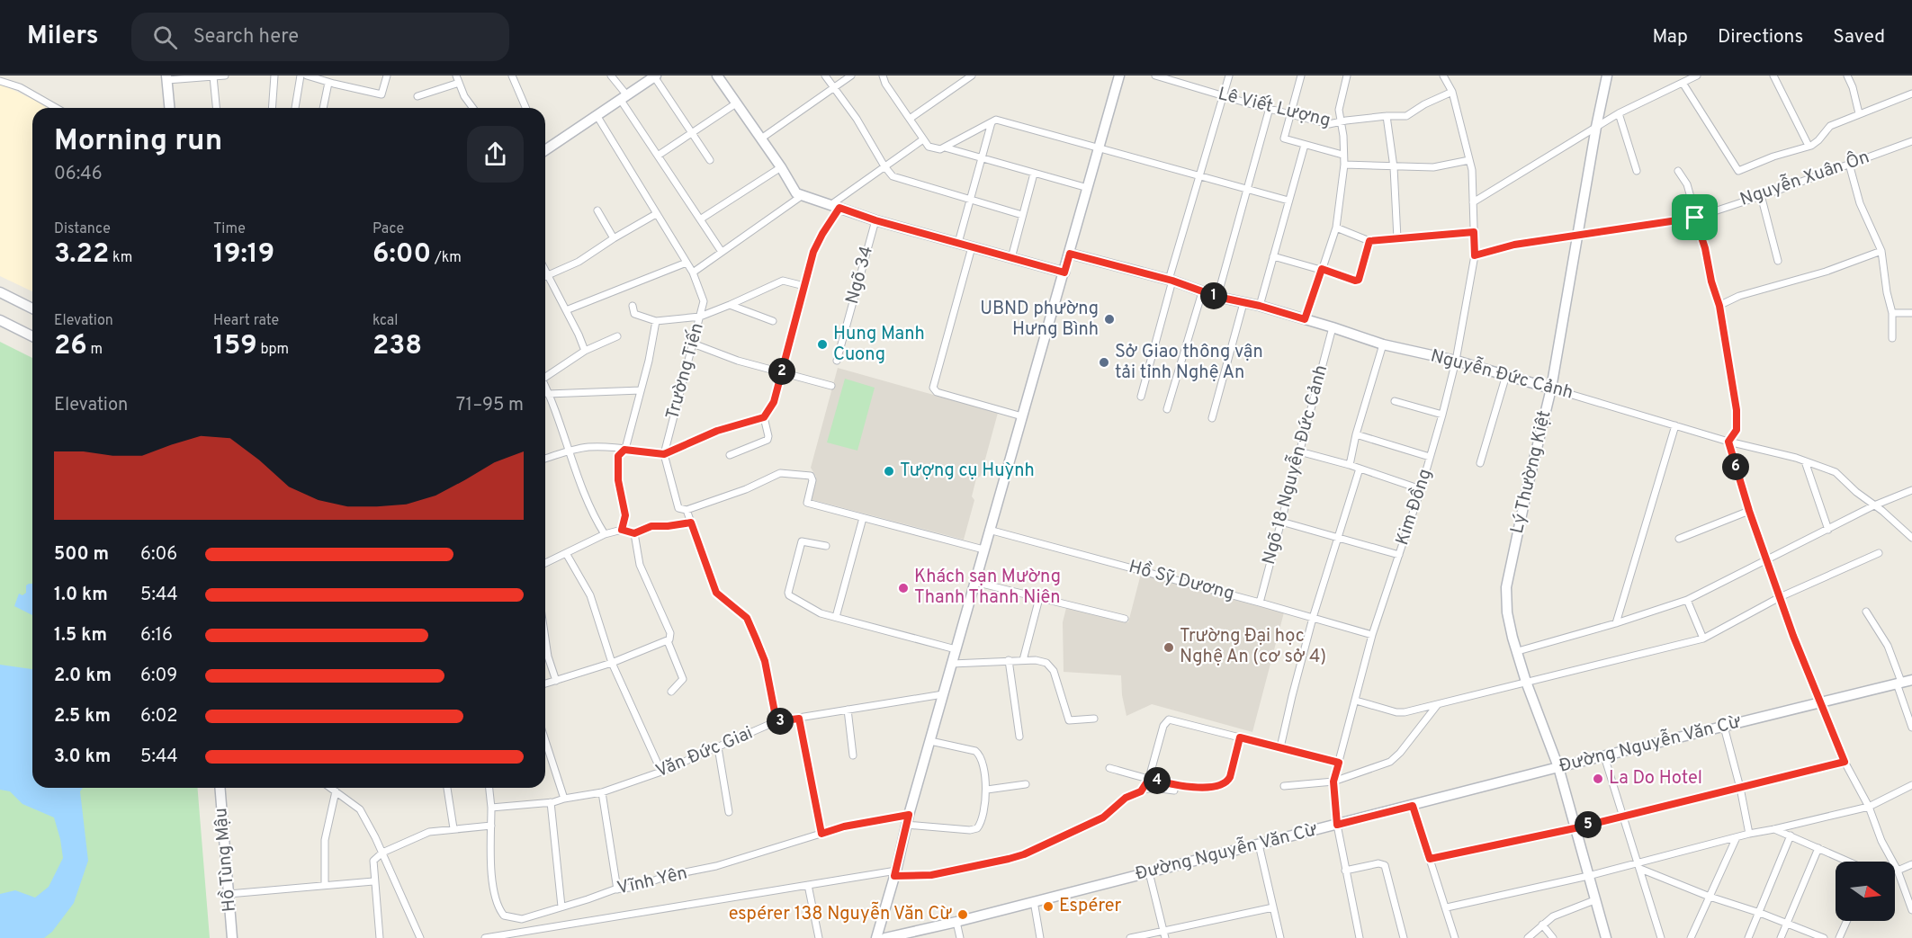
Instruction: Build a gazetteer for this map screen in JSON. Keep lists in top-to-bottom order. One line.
{"streets":{"main road":["Nguyễn Đức Cảnh","Lý Thường Kiệt","Đường Nguyễn Văn Cừ","Hồ Tùng Mậu"],"street":["Lê Viết Lượng","Nguyễn Xuân Ôn","Ngõ 34","Trường Tiến","Ngõ 18 Nguyễn Đức Cảnh","Kim Đồng","Hồ Sỹ Dương","Văn Đức Giai","Vĩnh Yên"]},"crossings":[["Lê Viết Lượng","Kim Đồng"],["Nguyễn Xuân Ôn","Lý Thường Kiệt"],["Nguyễn Xuân Ôn","Kim Đồng"],["Trường Tiến","Văn Đức Giai"],["Nguyễn Đức Cảnh","Ngõ 18 Nguyễn Đức Cảnh"],["Nguyễn Đức Cảnh","Lý Thường Kiệt"],["Nguyễn Đức Cảnh","Kim Đồng"],["Ngõ 18 Nguyễn Đức Cảnh","Hồ Sỹ Dương"],["Lý Thường Kiệt","Đường Nguyễn Văn Cừ"],["Kim Đồng","Hồ Sỹ Dương"],["Kim Đồng","Đường Nguyễn Văn Cừ"],["Văn Đức Giai","Vĩnh Yên"]],"places":["UBND phường Hưng Bình","Hung Manh Cuong","Sở Giao thông vận tải tỉnh Nghệ An","Tượng cụ Huỳnh","Khách sạn Mường Thanh Thanh Niên","Trường Đại học Nghệ An (cơ sở 4)","La Do Hotel","Espérer","espérer 138 Nguyễn Văn Cừ"],"north":"right","page":{"header":"Milers","search":"Search here","nav":["Map","Directions","Saved"],"heading":["Morning run","06:46"],"stats":[["Distance","3.22 km"],["Time","19:19"],["Pace","6:00 /km"],["Elevation","26 m"],["Heart rate","159 bpm"],["kcal","238"]],"pins":["1","2","6","3","4","5"],"chart":["Elevation","71–95 m"],"list":[{"name":"500 m","note":"6:06"},{"name":"1.0 km","note":"5:44"},{"name":"1.5 km","note":"6:16"},{"name":"2.0 km","note":"6:09"},{"name":"2.5 km","note":"6:02"},{"name":"3.0 km","note":"5:44"}]}}
